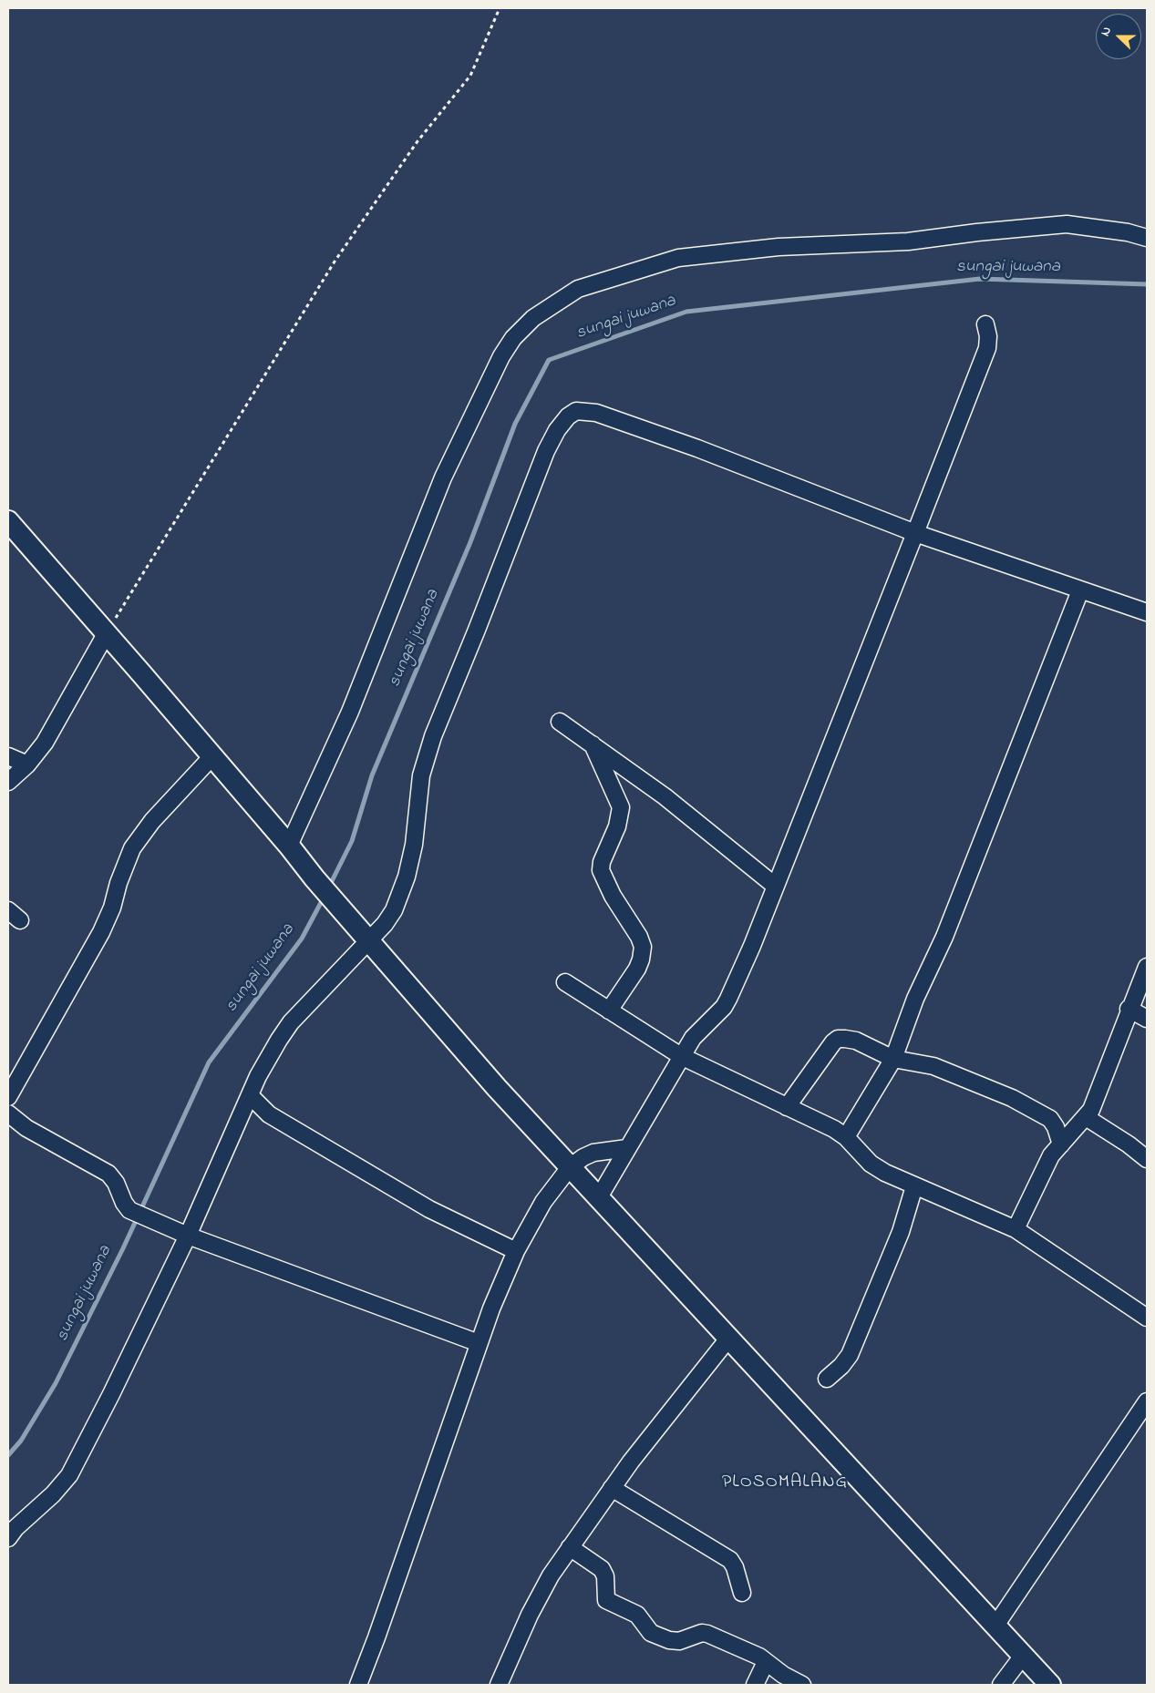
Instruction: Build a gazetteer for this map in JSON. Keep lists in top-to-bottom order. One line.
{"districts":["PLOSOMALANG"],"water":["sungai juwana"],"north":"left"}
